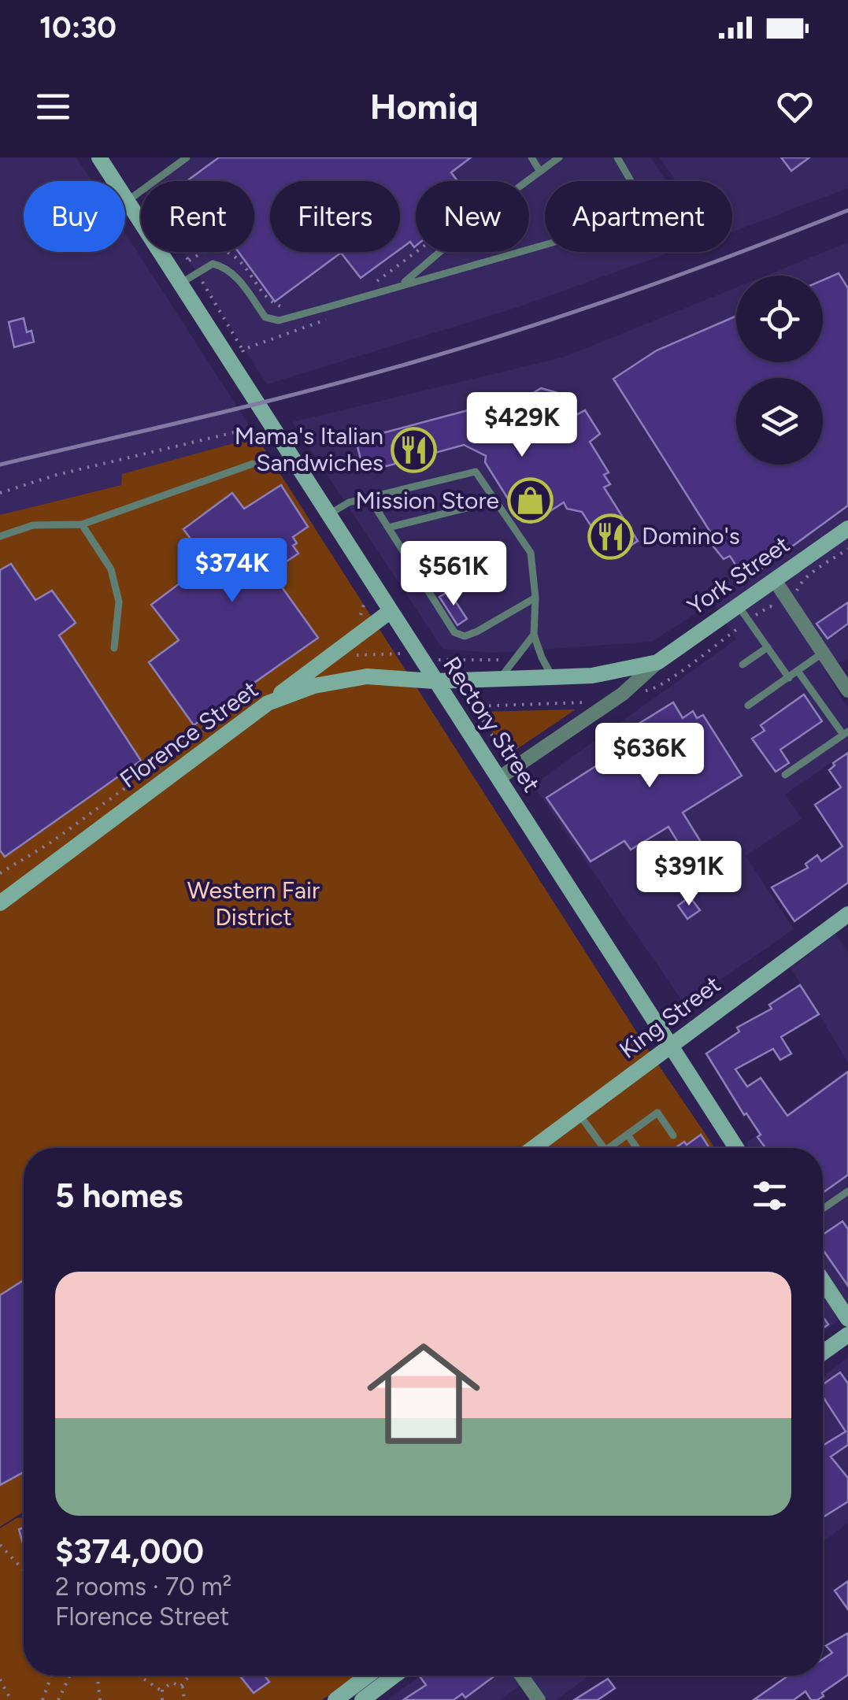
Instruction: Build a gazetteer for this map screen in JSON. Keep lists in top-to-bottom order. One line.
{"streets":{"street":["York Street","Rectory Street","Florence Street","King Street"]},"crossings":[["York Street","Rectory Street"],["York Street","Florence Street"],["Rectory Street","Florence Street"],["Rectory Street","King Street"]],"parks":["Western Fair District"],"places":{"restaurant":["Mama's Italian Sandwiches","Domino's"],"shop":["Mission Store"]},"page":{"status":"10:30","header":"Homiq","chip":["Buy","Rent","Filters","New","Apartment"],"price":["$429K","$374K","$561K","$636K","$391K"],"heading":"5 homes","list":[{"name":"$374,000","note":"2 rooms · 70 m² · Florence Street"}]}}
